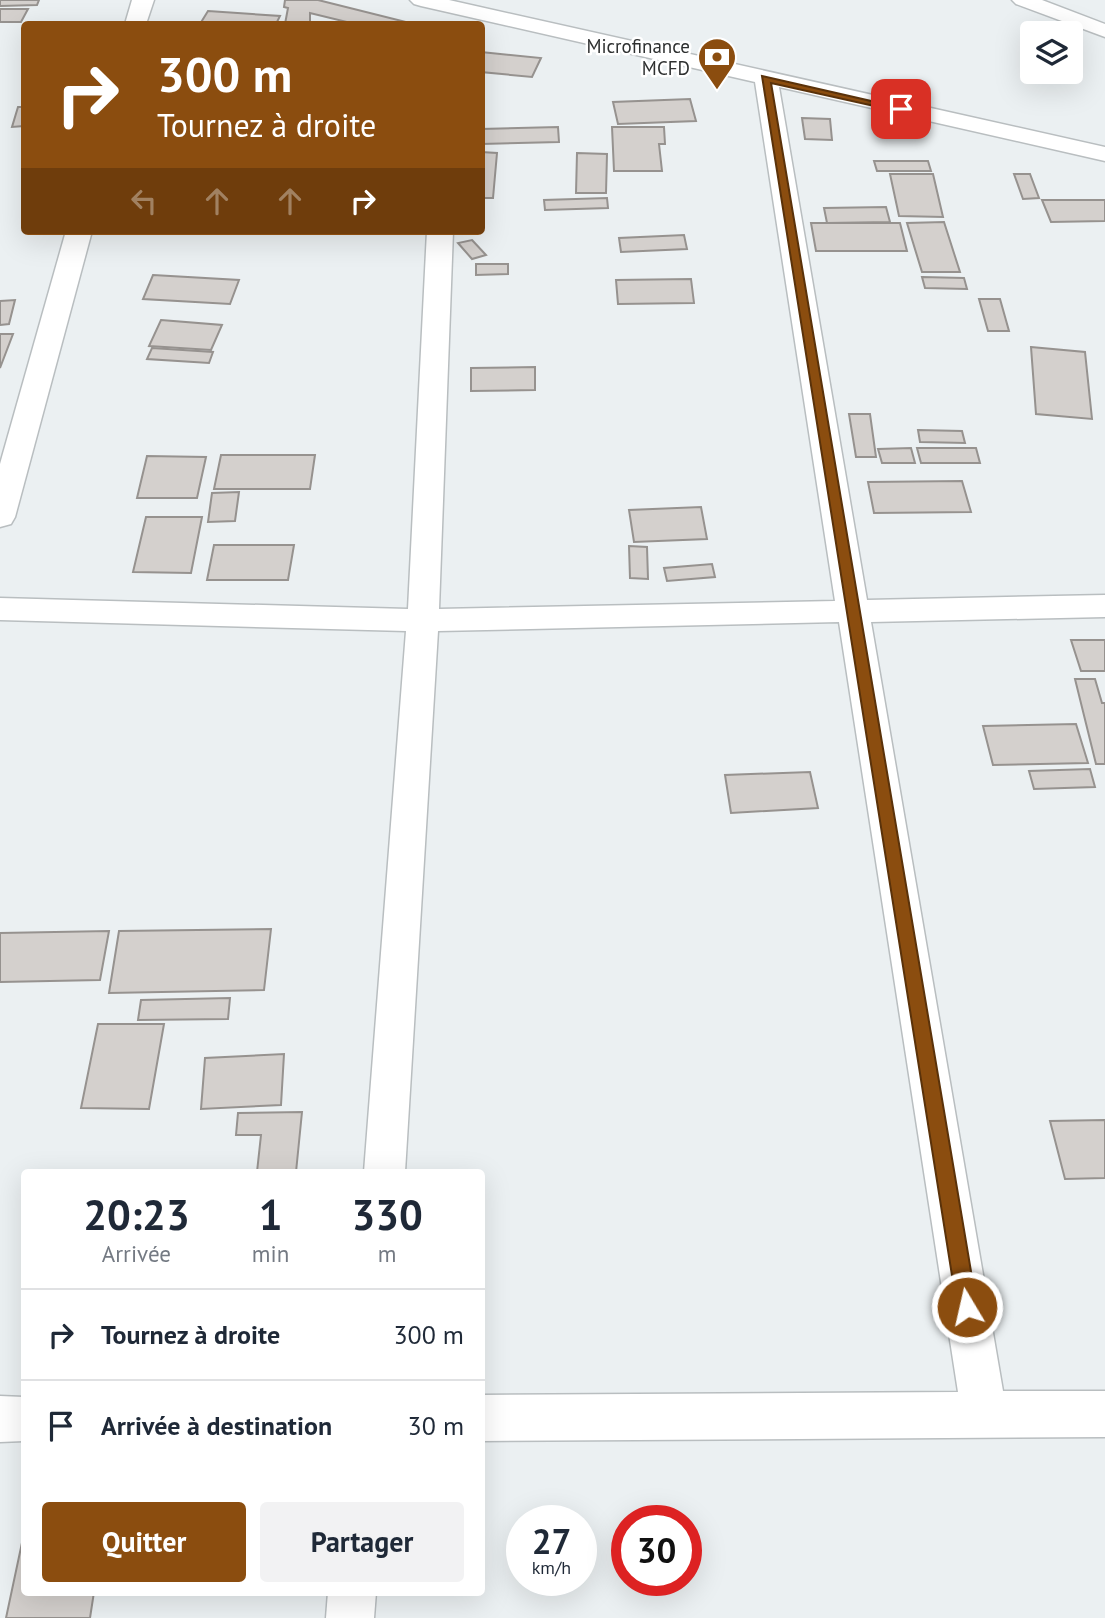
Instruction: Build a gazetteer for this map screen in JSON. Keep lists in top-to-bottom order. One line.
{"places":{"bank":["Microfinance MCFD"]},"page":{"turn":["300 m","Tournez à droite"],"eta":["20:23","Arrivée","1","min","330","m"],"list":[{"name":"Tournez à droite","value":"300 m"},{"name":"Arrivée à destination","value":"30 m"}],"buttons":["Quitter","Partager"],"speed":"27 km/h","limit":"30"}}
